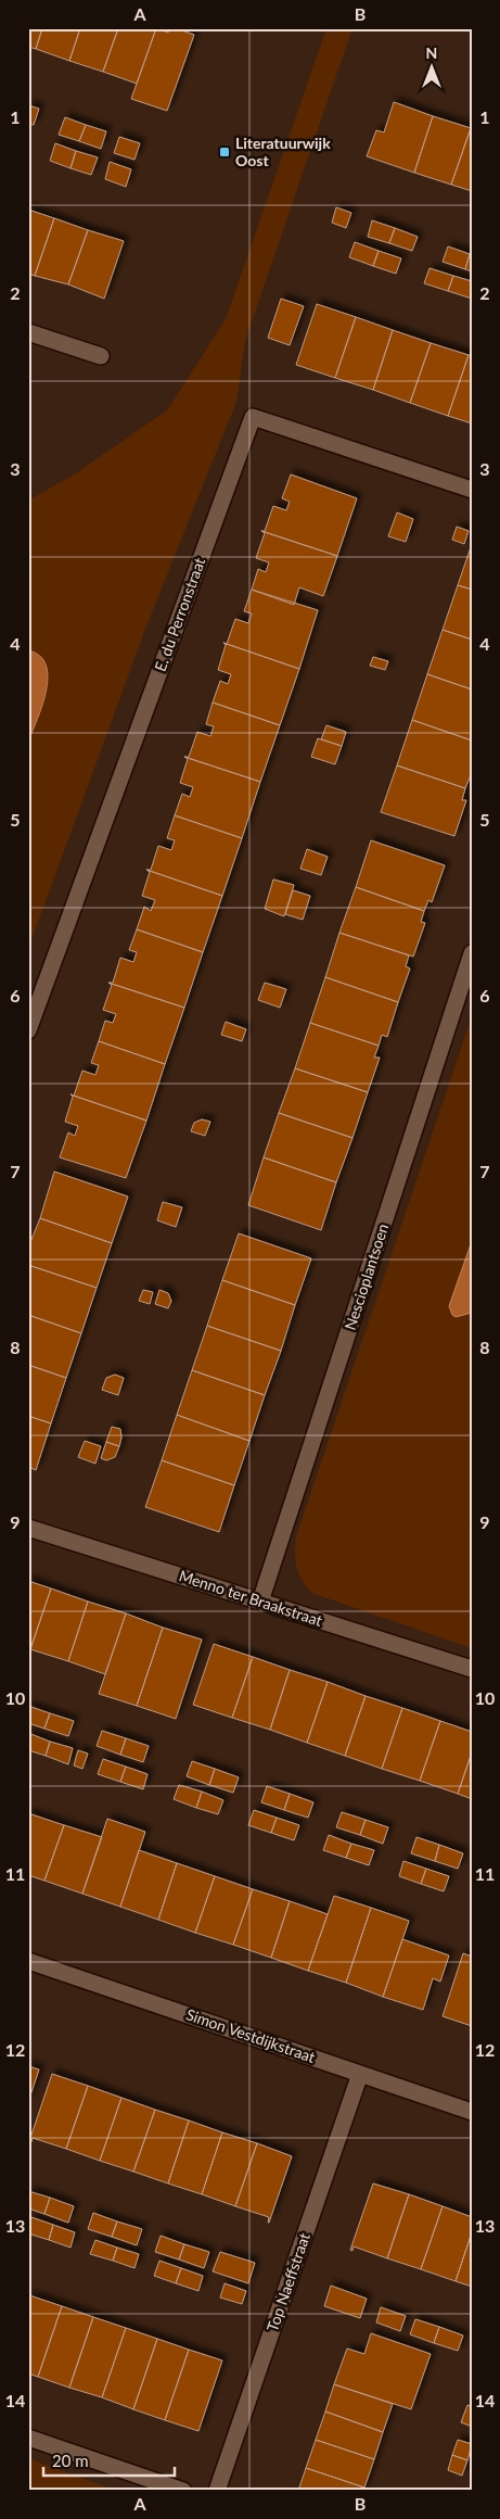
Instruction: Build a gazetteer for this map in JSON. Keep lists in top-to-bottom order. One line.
{"streets":{"street":["E. du Perronstraat","Nescioplantsoen","Menno ter Braakstraat","Simon Vestdijkstraat","Top Naeffstraat"]},"crossings":[["Nescioplantsoen","Menno ter Braakstraat"],["Simon Vestdijkstraat","Top Naeffstraat"]],"places":{"transit":["Literatuurwijk Oost"]},"scale_bar":"20 m","north":"top","grid":{"columns":["A","B"],"rows":["1","2","3","4","5","6","7","8","9","10","11","12","13","14"]}}
